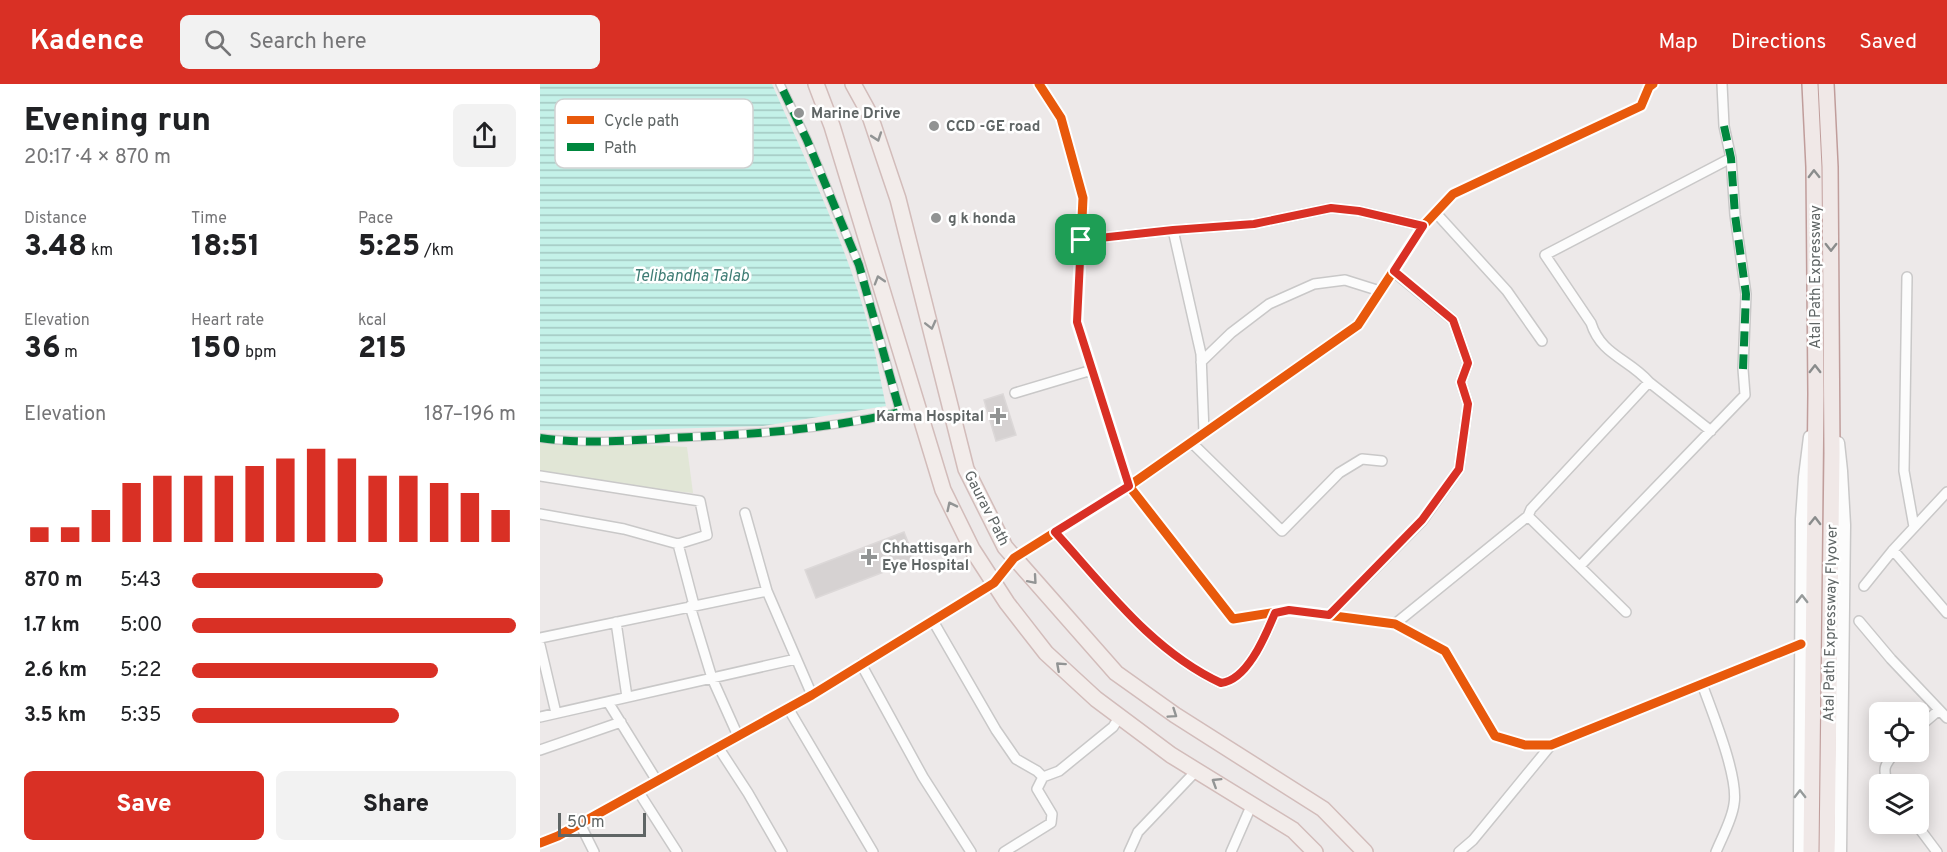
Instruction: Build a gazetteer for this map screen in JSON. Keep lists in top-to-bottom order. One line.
{"streets":{"highway":["Atal Path Expressway","Atal Path Expressway Flyover"],"main road":["Gaurav Path"]},"crossings":[["Atal Path Expressway","Atal Path Expressway Flyover"]],"water":["Telibandha Talab"],"places":{"other":["Marine Drive","CCD -GE road","g k honda"],"health":["Karma Hospital","Chhattisgarh Eye Hospital"]},"legend":["Cycle path","Path"],"scale_bar":"50 m","page":{"header":"Kadence","search":"Search here","nav":["Map","Directions","Saved"],"heading":["Evening run","20:17 · 4 × 870 m"],"stats":[["Distance","3.48 km"],["Time","18:51"],["Pace","5:25 /km"],["Elevation","36 m"],["Heart rate","150 bpm"],["kcal","215"]],"chart":["Elevation","187–196 m"],"list":[{"name":"870 m","note":"5:43"},{"name":"1.7 km","note":"5:00"},{"name":"2.6 km","note":"5:22"},{"name":"3.5 km","note":"5:35"}],"buttons":["Save","Share"],"scale":"50 m"}}
